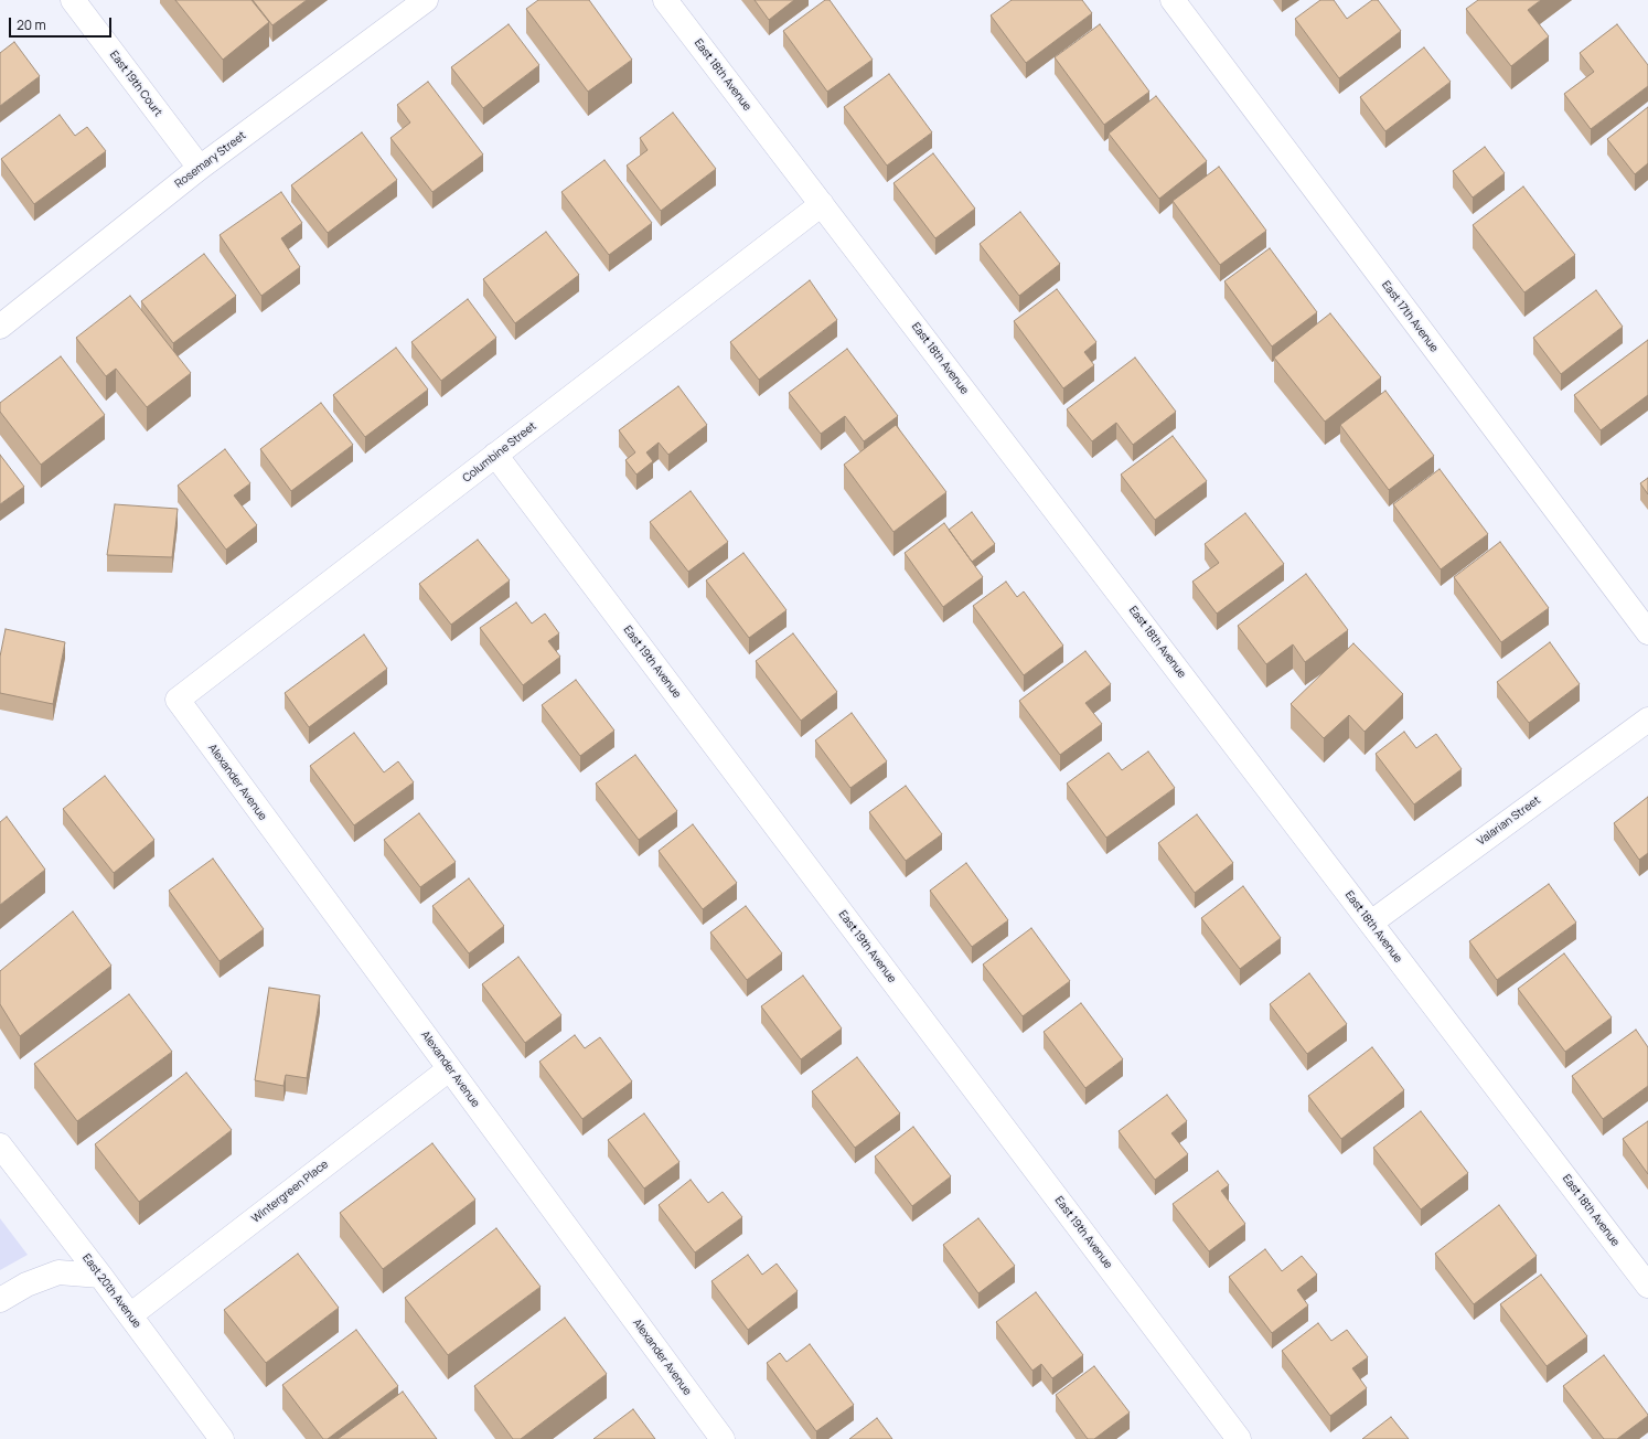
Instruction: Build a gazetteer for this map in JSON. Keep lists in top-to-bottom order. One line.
{"streets":{"street":["East 18th Avenue","East 19th Court","Rosemary Street","East 17th Avenue","Columbine Street","East 19th Avenue","Alexander Avenue","Valarian Street","Wintergreen Place","East 20th Avenue"]},"crossings":[["East 18th Avenue","Columbine Street"],["East 18th Avenue","Valarian Street"],["East 19th Court","Rosemary Street"],["Columbine Street","East 19th Avenue"],["Columbine Street","Alexander Avenue"],["Alexander Avenue","Wintergreen Place"],["Wintergreen Place","East 20th Avenue"]],"scale_bar":"20 m"}
